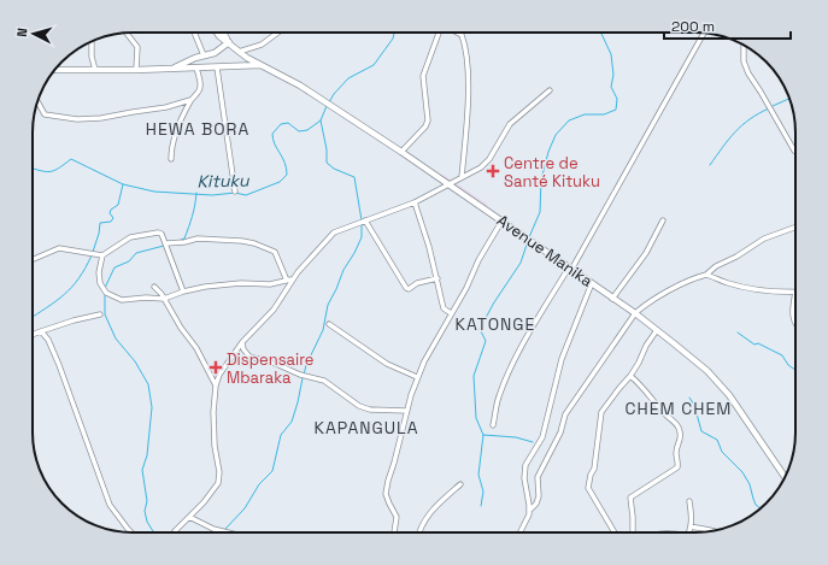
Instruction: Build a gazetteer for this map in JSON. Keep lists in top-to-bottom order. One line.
{"streets":{"street":["Avenue Manika"]},"districts":["HEWA BORA","KATONGE","CHEM CHEM","KAPANGULA"],"water":["Kituku"],"places":{"health":["Centre de Santé Kituku","Dispensaire Mbaraka"]},"scale_bar":"200 m","north":"left"}
